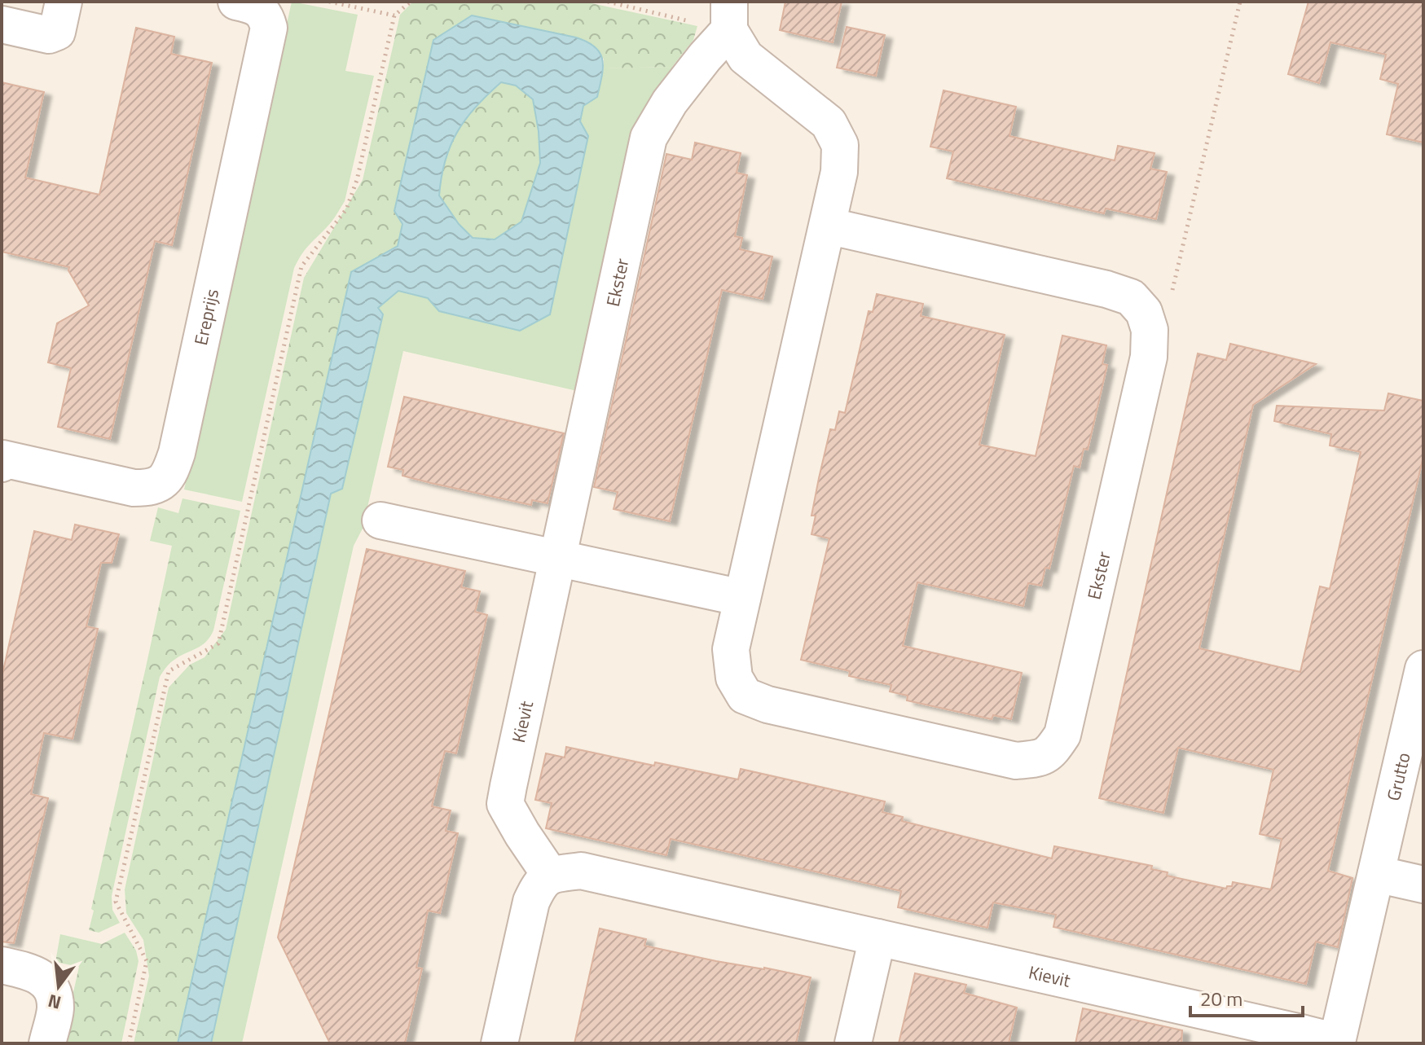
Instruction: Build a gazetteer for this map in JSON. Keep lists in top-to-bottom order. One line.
{"streets":{"street":["Ekster","Ereprijs","Kievit","Grutto"]},"crossings":[["Ekster","Kievit"],["Kievit","Grutto"]],"scale_bar":"20 m","north":"bottom"}
